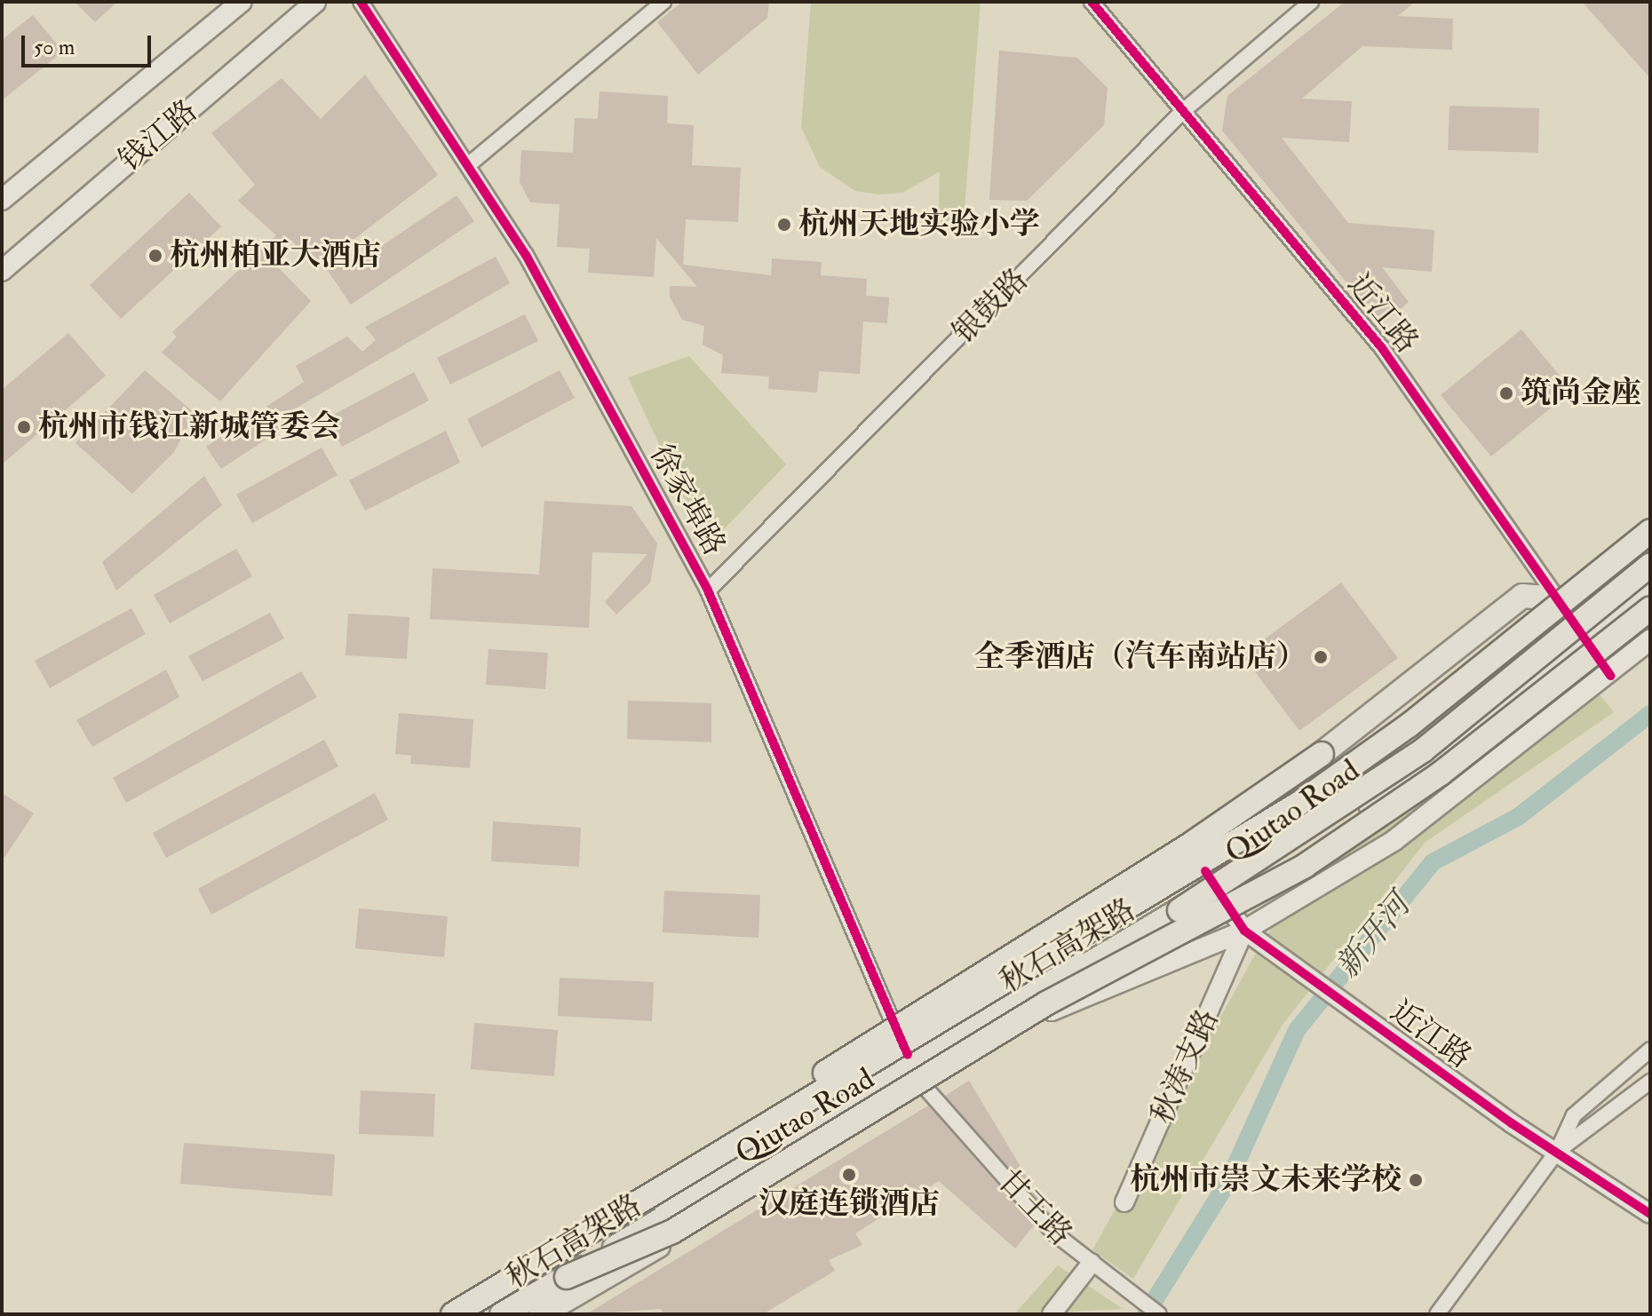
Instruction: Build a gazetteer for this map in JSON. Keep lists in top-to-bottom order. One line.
{"streets":{"main road":["钱江路","Qiutao Road","秋石高架路"],"street":["银鼓路","近江路","徐家埠路","秋涛支路","甘王路"]},"crossings":[["银鼓路","近江路"],["银鼓路","徐家埠路"],["近江路","Qiutao Road"],["近江路","秋涛支路"],["徐家埠路","Qiutao Road"],["Qiutao Road","甘王路"]],"water":["新开河"],"places":["杭州天地实验小学","杭州柏亚大酒店","筑尚金座","杭州市钱江新城管委会","全季酒店（汽车南站店）","汉庭连锁酒店","杭州市崇文未来学校"],"scale_bar":"50 m"}
